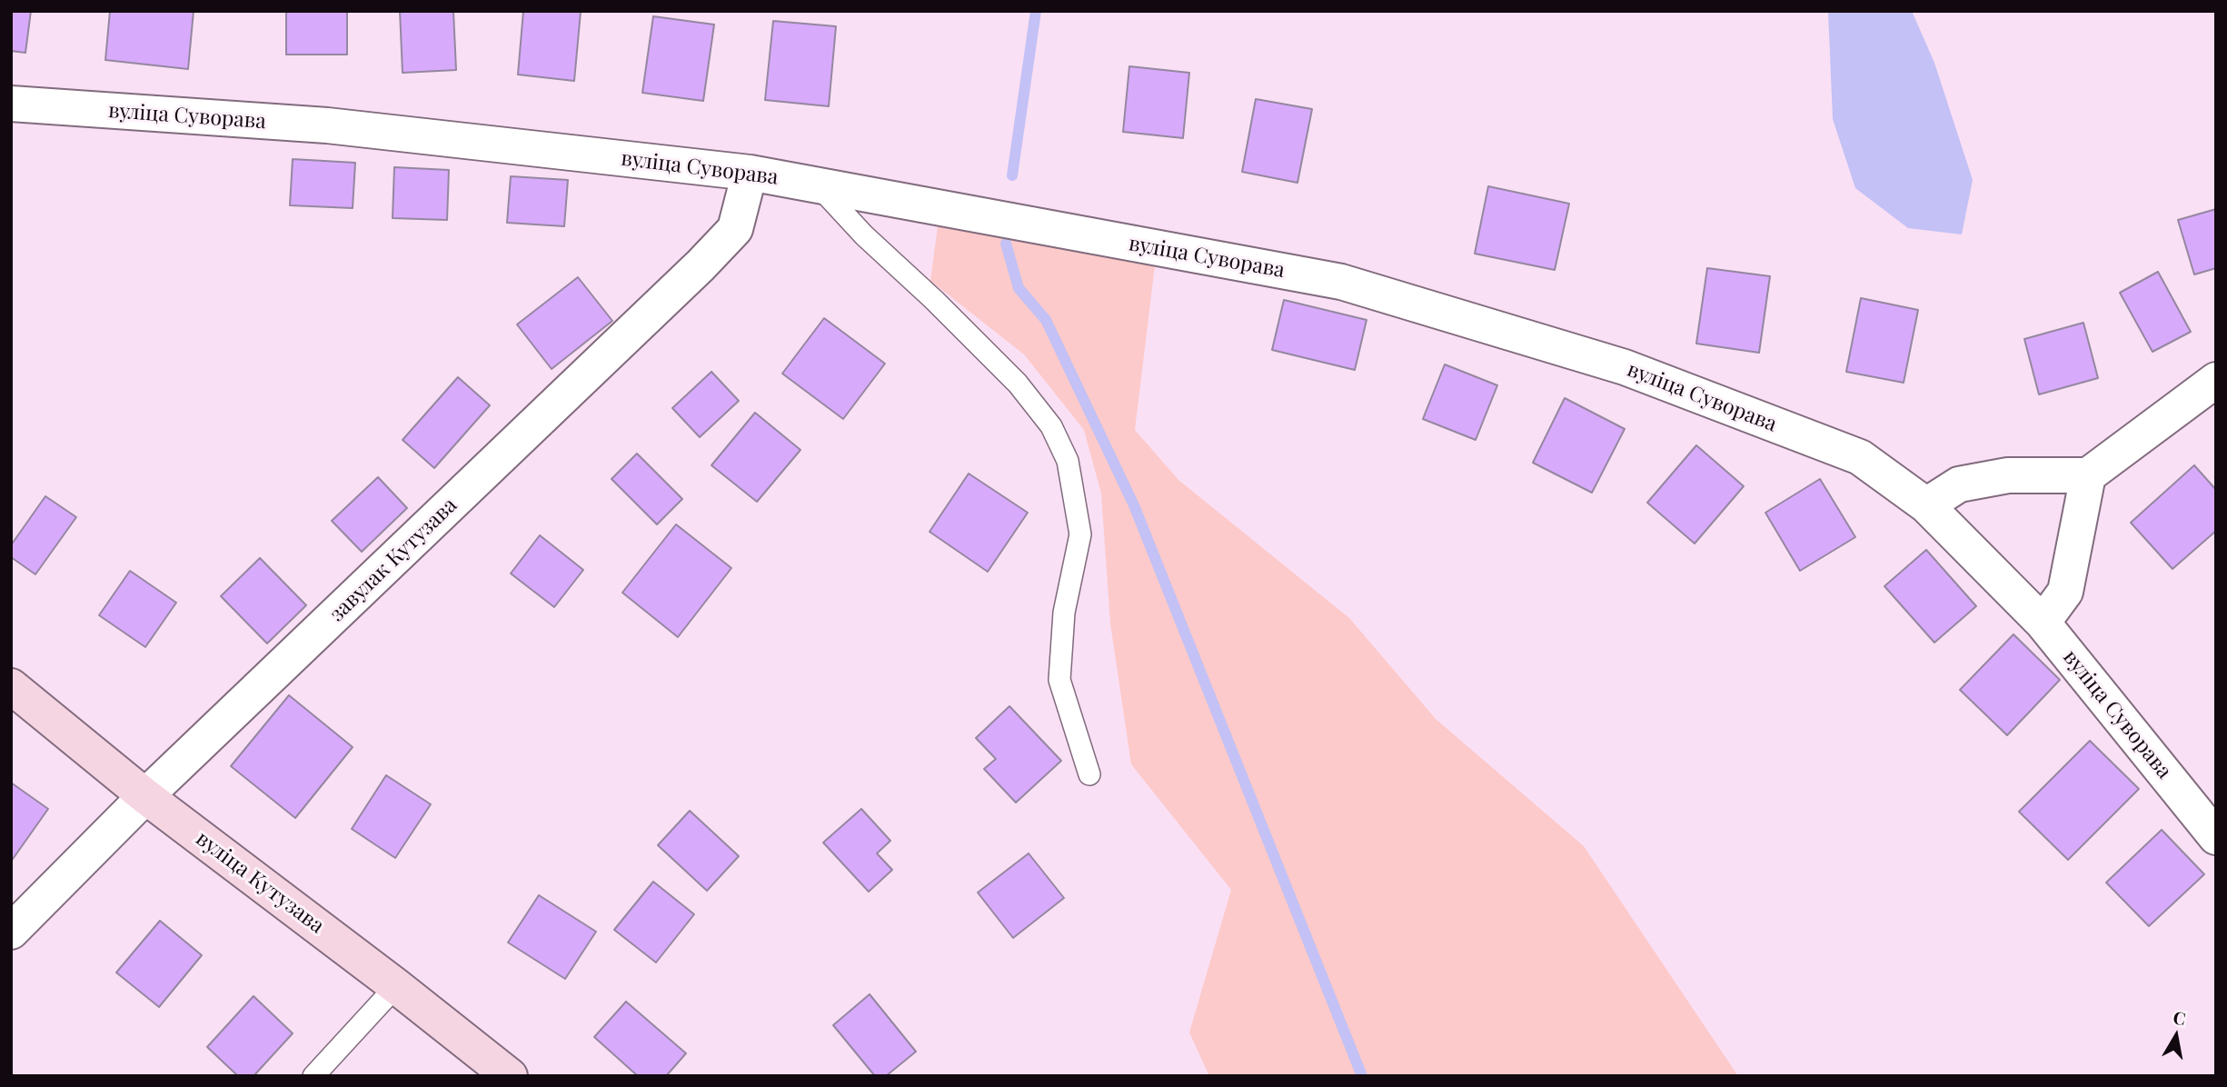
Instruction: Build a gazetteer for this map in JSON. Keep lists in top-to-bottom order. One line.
{"streets":{"main road":["вуліца Кутузава"],"street":["вуліца Суворава","завулак Кутузава"]},"crossings":[["вуліца Суворава","завулак Кутузава"],["завулак Кутузава","вуліца Кутузава"]],"north":"top"}
